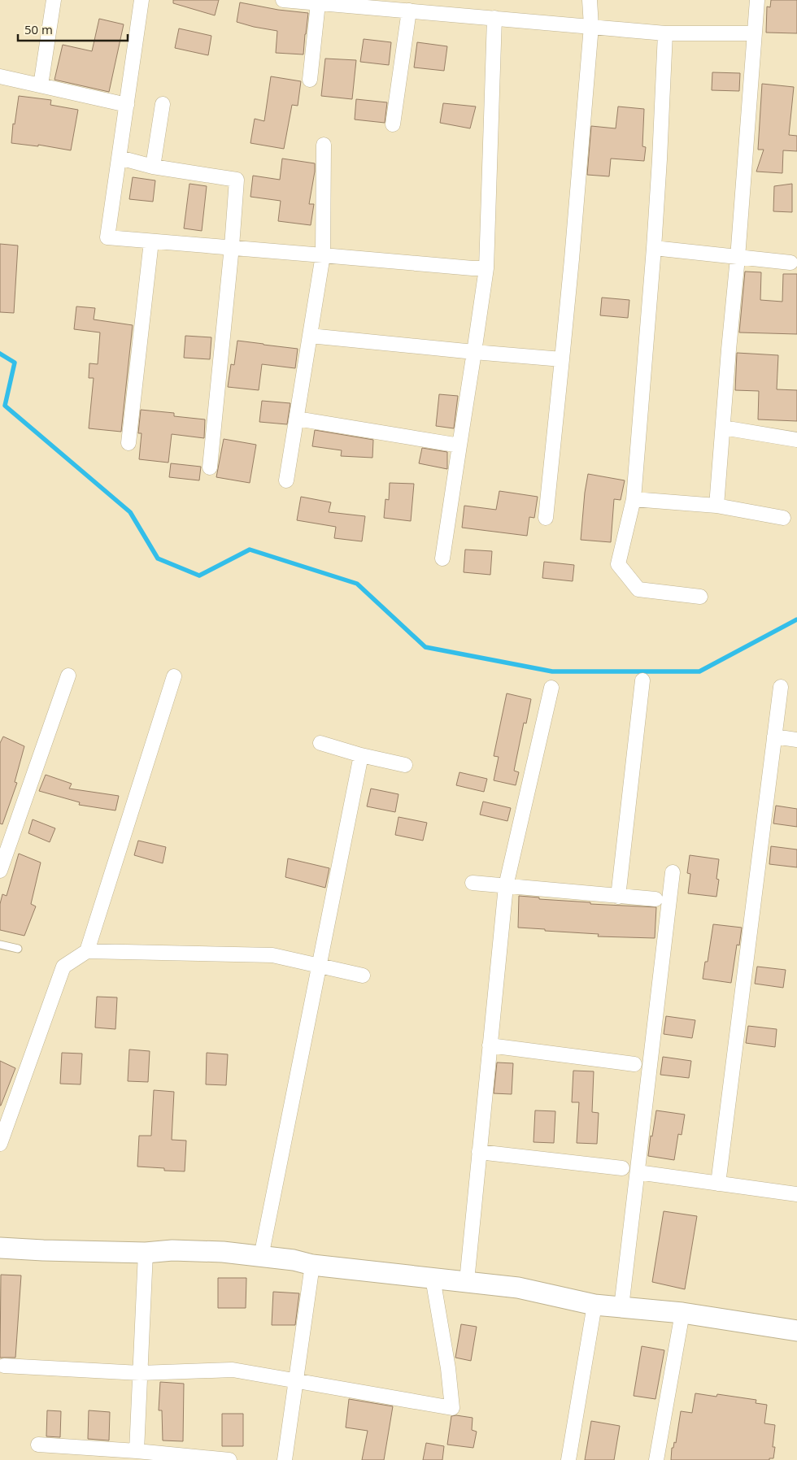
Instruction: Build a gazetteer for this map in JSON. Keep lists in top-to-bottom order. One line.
{"scale_bar":"50 m"}
